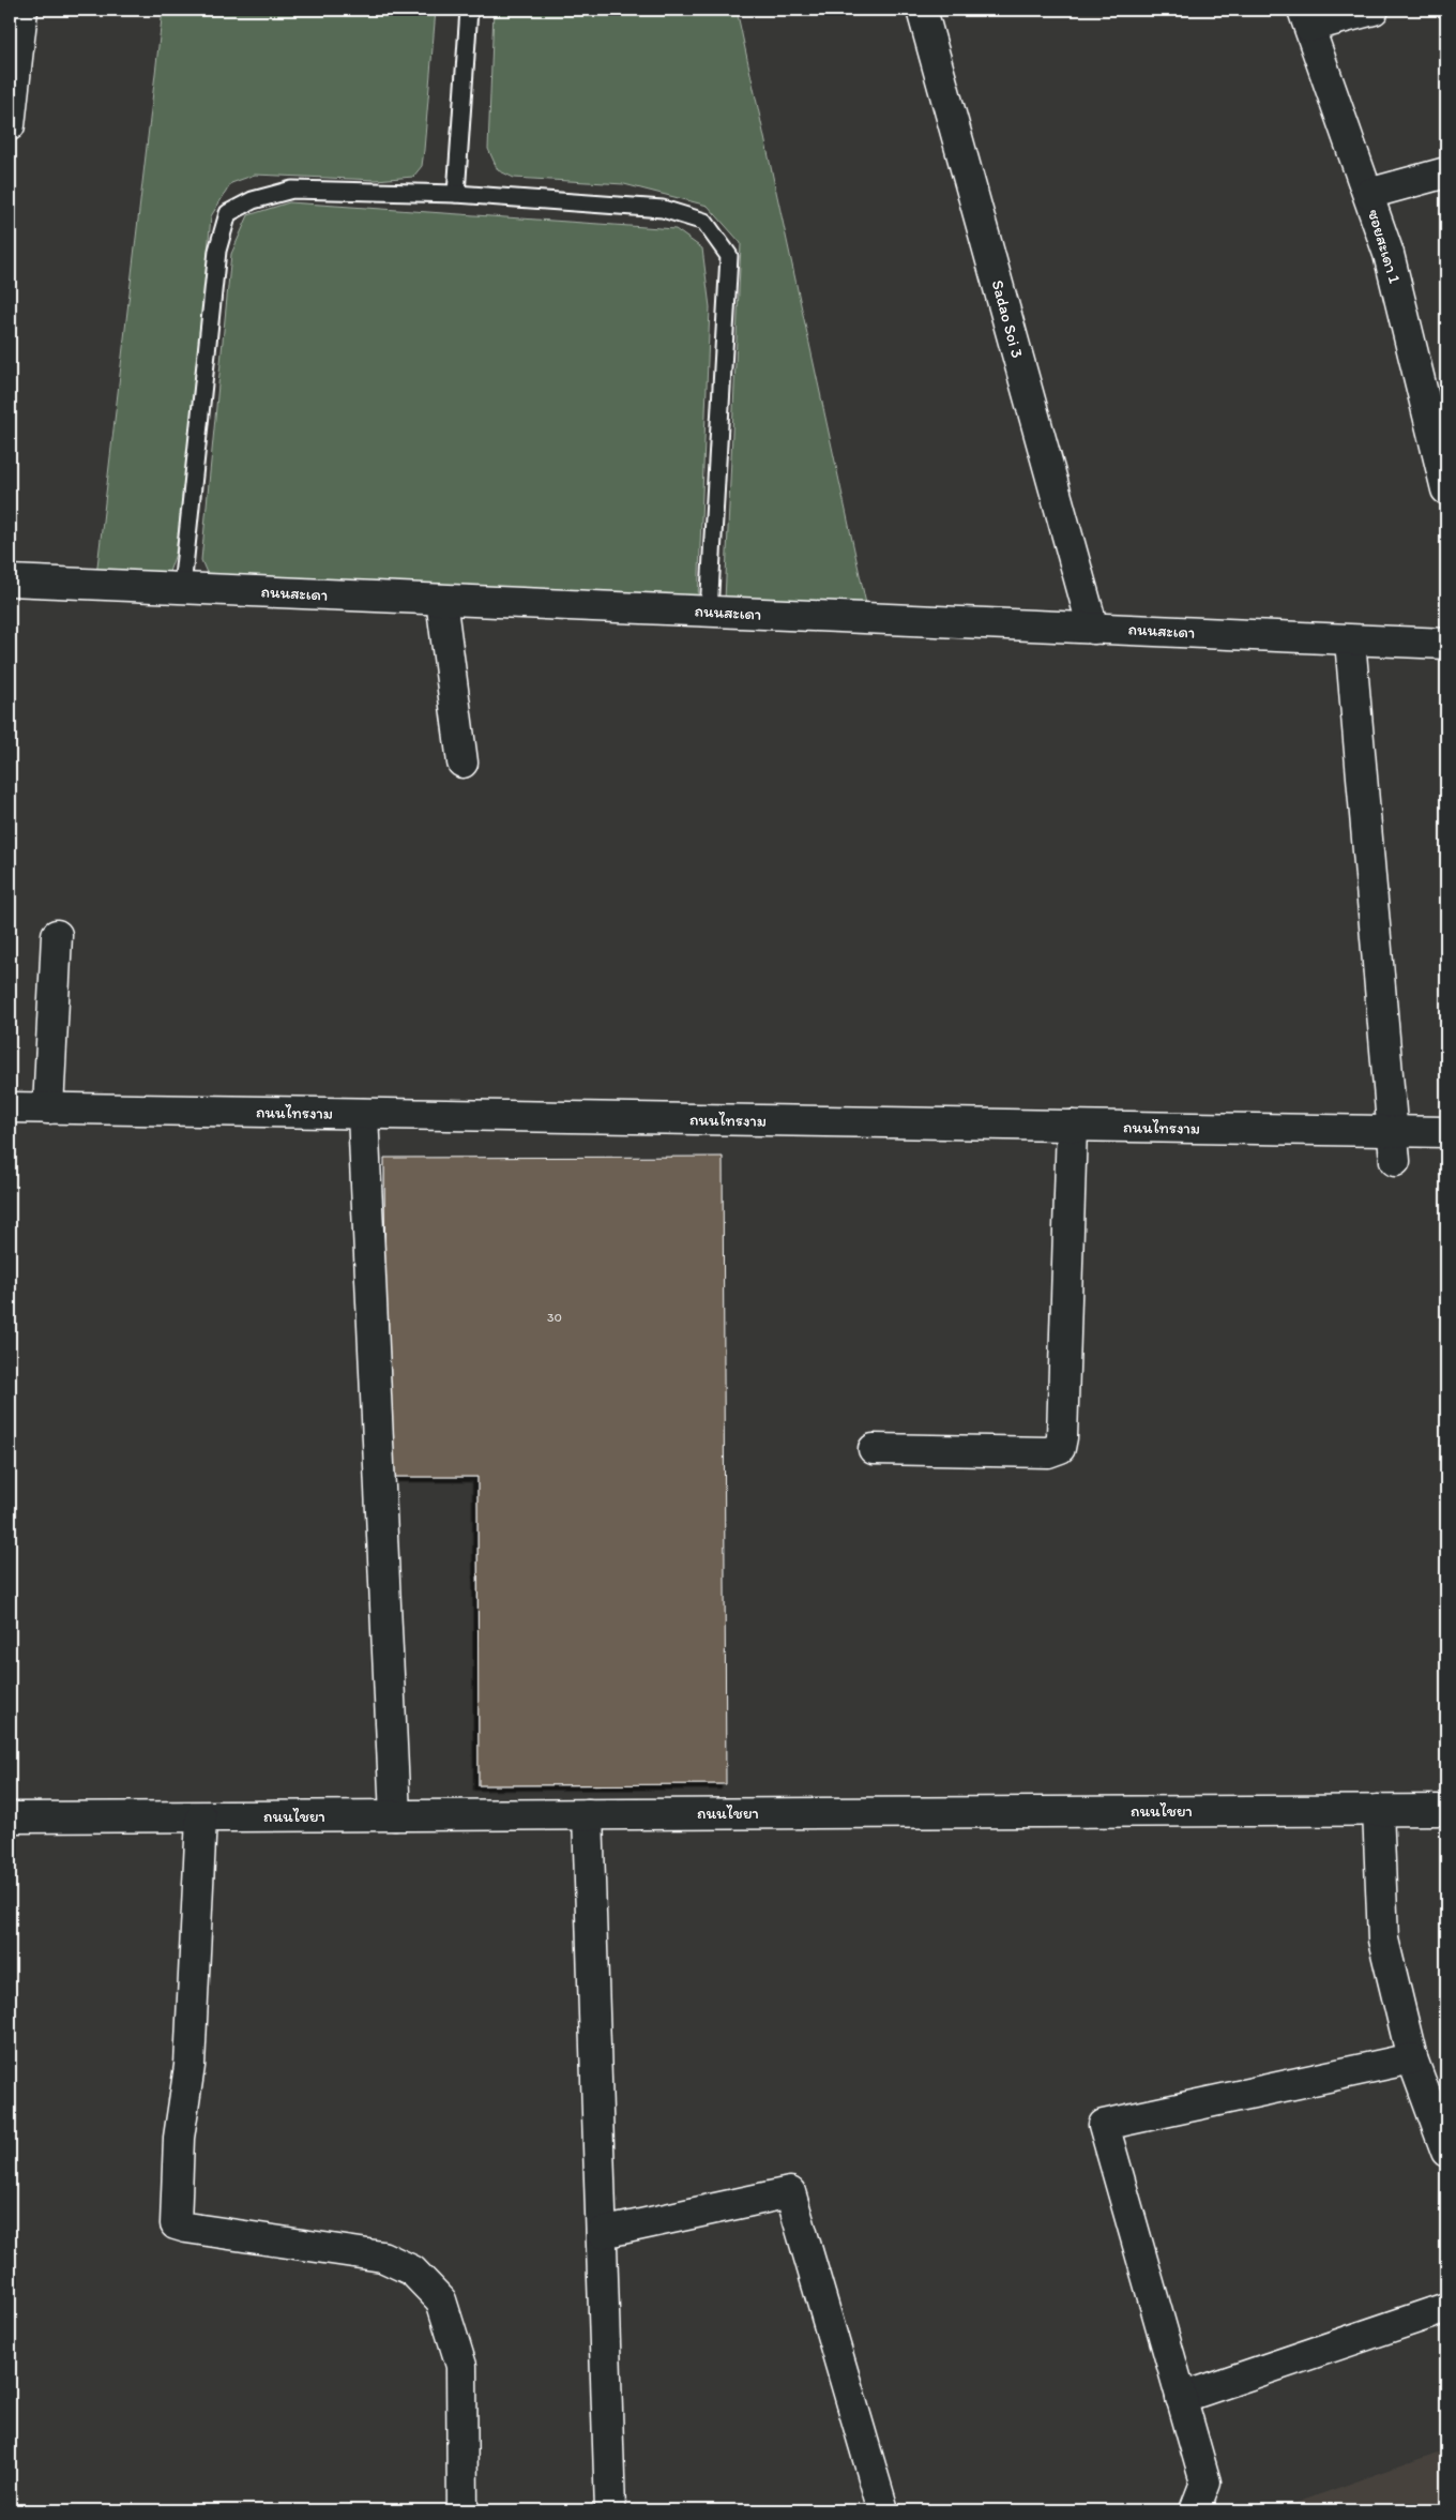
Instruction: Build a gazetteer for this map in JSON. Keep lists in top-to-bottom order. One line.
{"streets":{"street":["ซอยสะเดา 1","Sadao Soi 3","ถนนสะเดา","ถนนไทรงาม","ถนนไชยา"]},"crossings":[["Sadao Soi 3","ถนนสะเดา"]],"house_numbers":["30"]}
